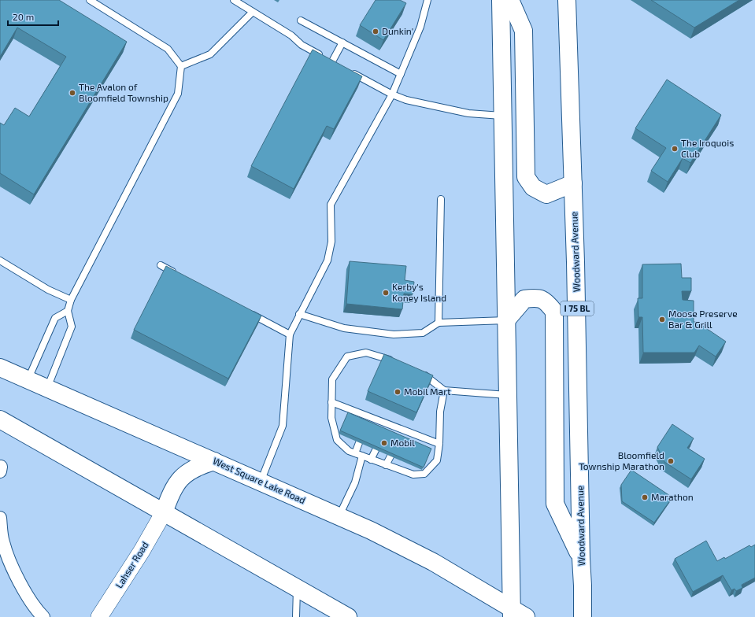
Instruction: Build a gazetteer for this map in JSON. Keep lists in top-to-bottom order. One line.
{"streets":{"main road":["Woodward Avenue","I 75 BL","West Square Lake Road"],"street":["Lahser Road"]},"places":["Dunkin'","The Avalon of Bloomfield Township","The Iroquois Club","Kerby's Koney Island","Moose Preserve Bar & Grill","Mobil Mart","Mobil","Bloomfield Township Marathon","Marathon"],"scale_bar":"20 m"}
